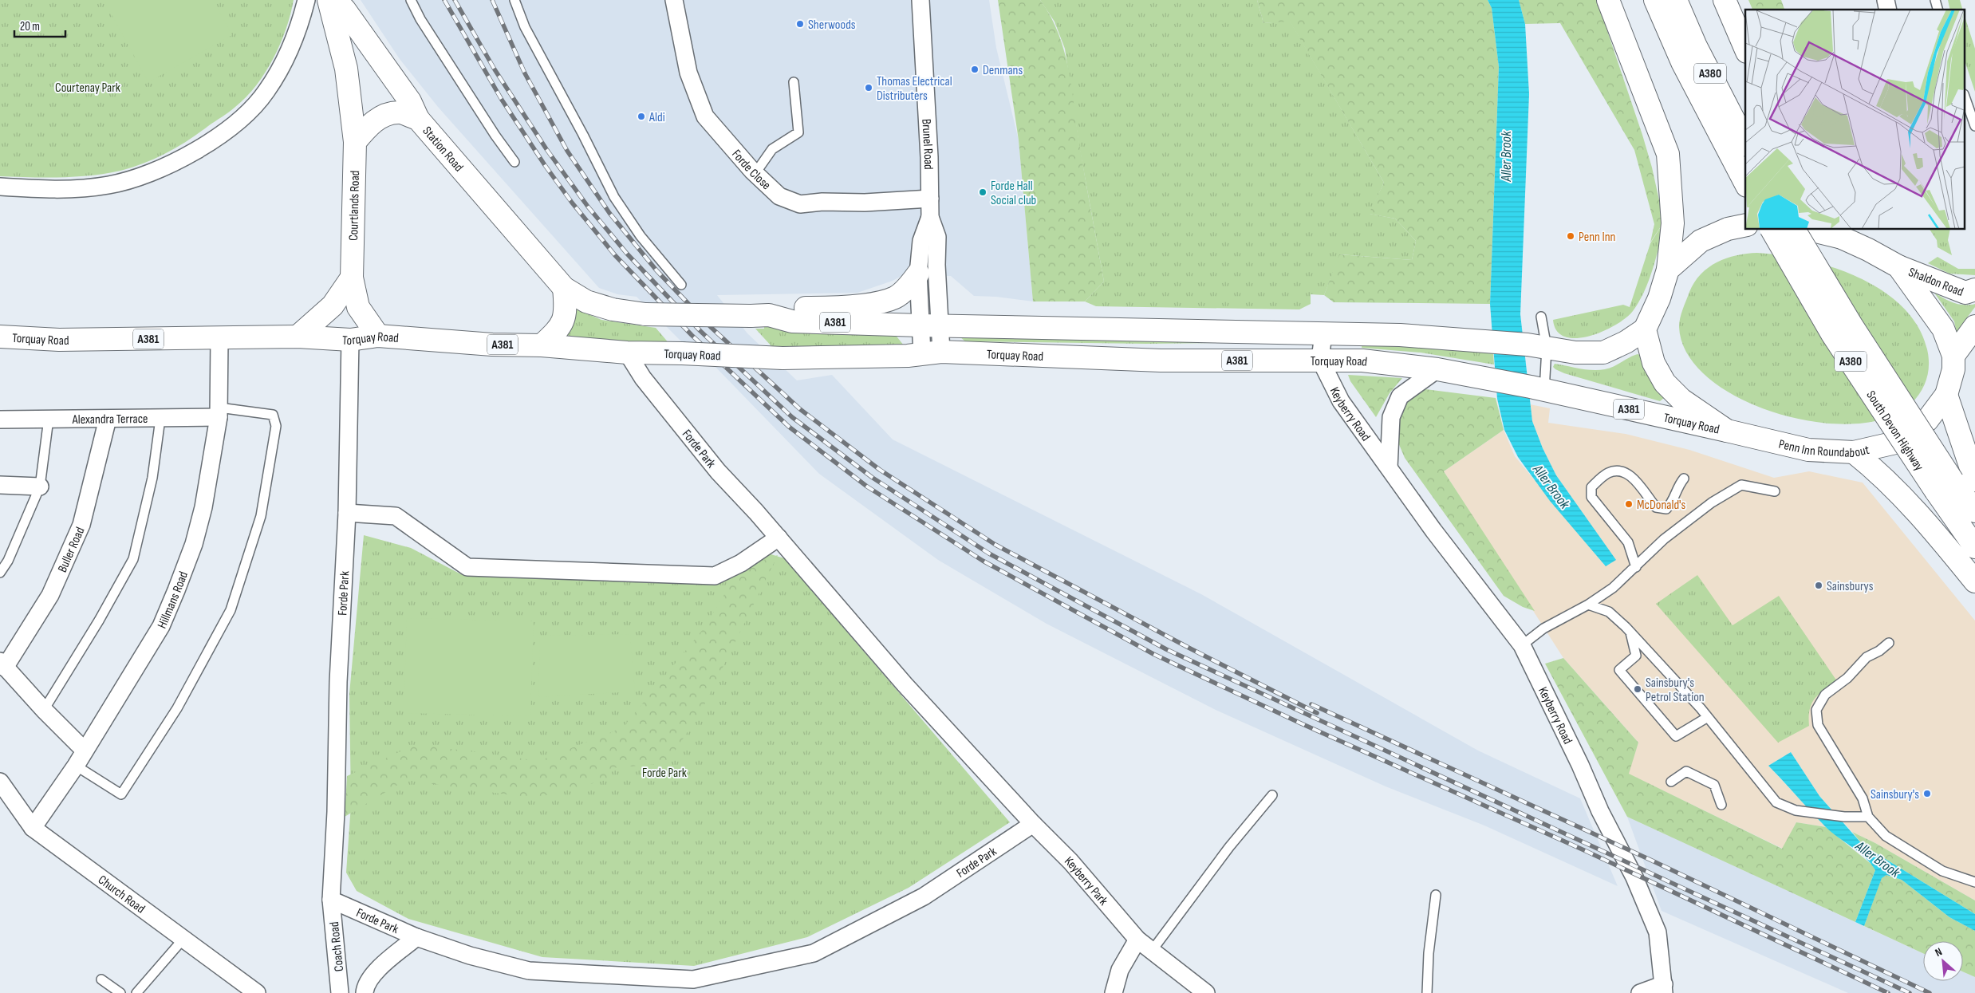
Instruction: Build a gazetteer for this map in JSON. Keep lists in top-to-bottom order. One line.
{"streets":{"main road":["A380","Station Road","Courtlands Road","Shaldon Road","A381","Torquay Road","South Devon Highway","Penn Inn Roundabout"],"street":["Brunel Road","Forde Close","Keyberry Road","Alexandra Terrace","Forde Park","Buller Road","Hillmans Road","Keyberry Park","Church Road","Coach Road"]},"crossings":[["Brunel Road","Forde Close"],["Brunel Road","A381"],["Brunel Road","Torquay Road"],["Station Road","Torquay Road"],["Courtlands Road","Torquay Road"],["Shaldon Road","Penn Inn Roundabout"],["A381","Torquay Road"],["Torquay Road","Keyberry Road"],["Torquay Road","Penn Inn Roundabout"],["Torquay Road","Forde Park"],["Torquay Road","Hillmans Road"],["Alexandra Terrace","Buller Road"],["Alexandra Terrace","Hillmans Road"],["Forde Park","Keyberry Park"],["Forde Park","Coach Road"],["Hillmans Road","Church Road"]],"water":["Aller Brook"],"parks":["Courtenay Park","Forde Park"],"places":["Sherwoods","Denmans","Thomas Electrical Distributers","Aldi","Forde Hall Social club","Penn Inn","McDonald's","Sainsburys","Sainsbury's Petrol Station","Sainsbury's"],"scale_bar":"20 m","north":"top left"}
